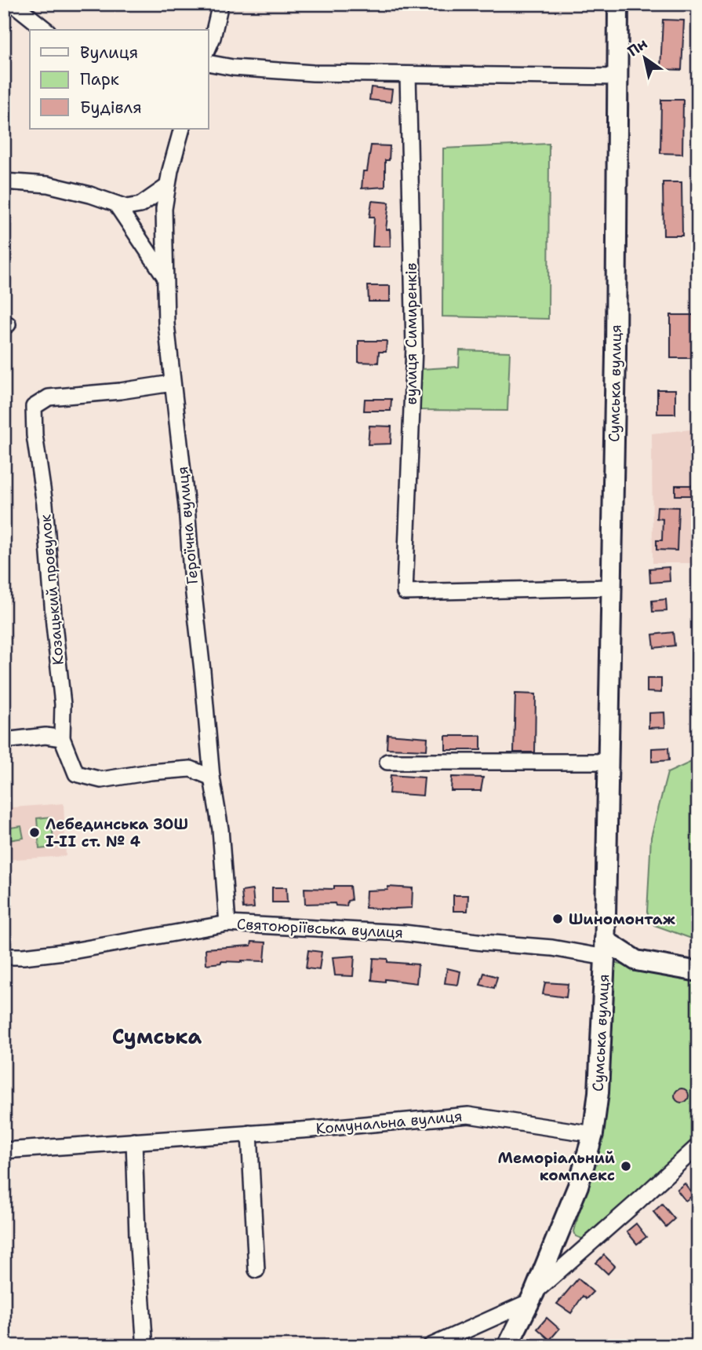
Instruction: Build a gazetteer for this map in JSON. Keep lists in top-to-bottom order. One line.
{"streets":{"main road":["Сумська вулиця"],"street":["вулиця Симиренків","Героїчна вулиця","Козацький провулок","Святоюріївська вулиця","Комунальна вулиця"]},"crossings":[["вулиця Симиренків","Сумська вулиця"],["Сумська вулиця","Святоюріївська вулиця"],["Сумська вулиця","Комунальна вулиця"],["Героїчна вулиця","Козацький провулок"],["Героїчна вулиця","Святоюріївська вулиця"]],"districts":["Сумська"],"places":["Лебединська ЗОШ І-ІІ ст. № 4","Шиномонтаж","Меморіальний комплекс"],"legend":["Вулиця","Парк","Будівля"],"north":"top left"}
